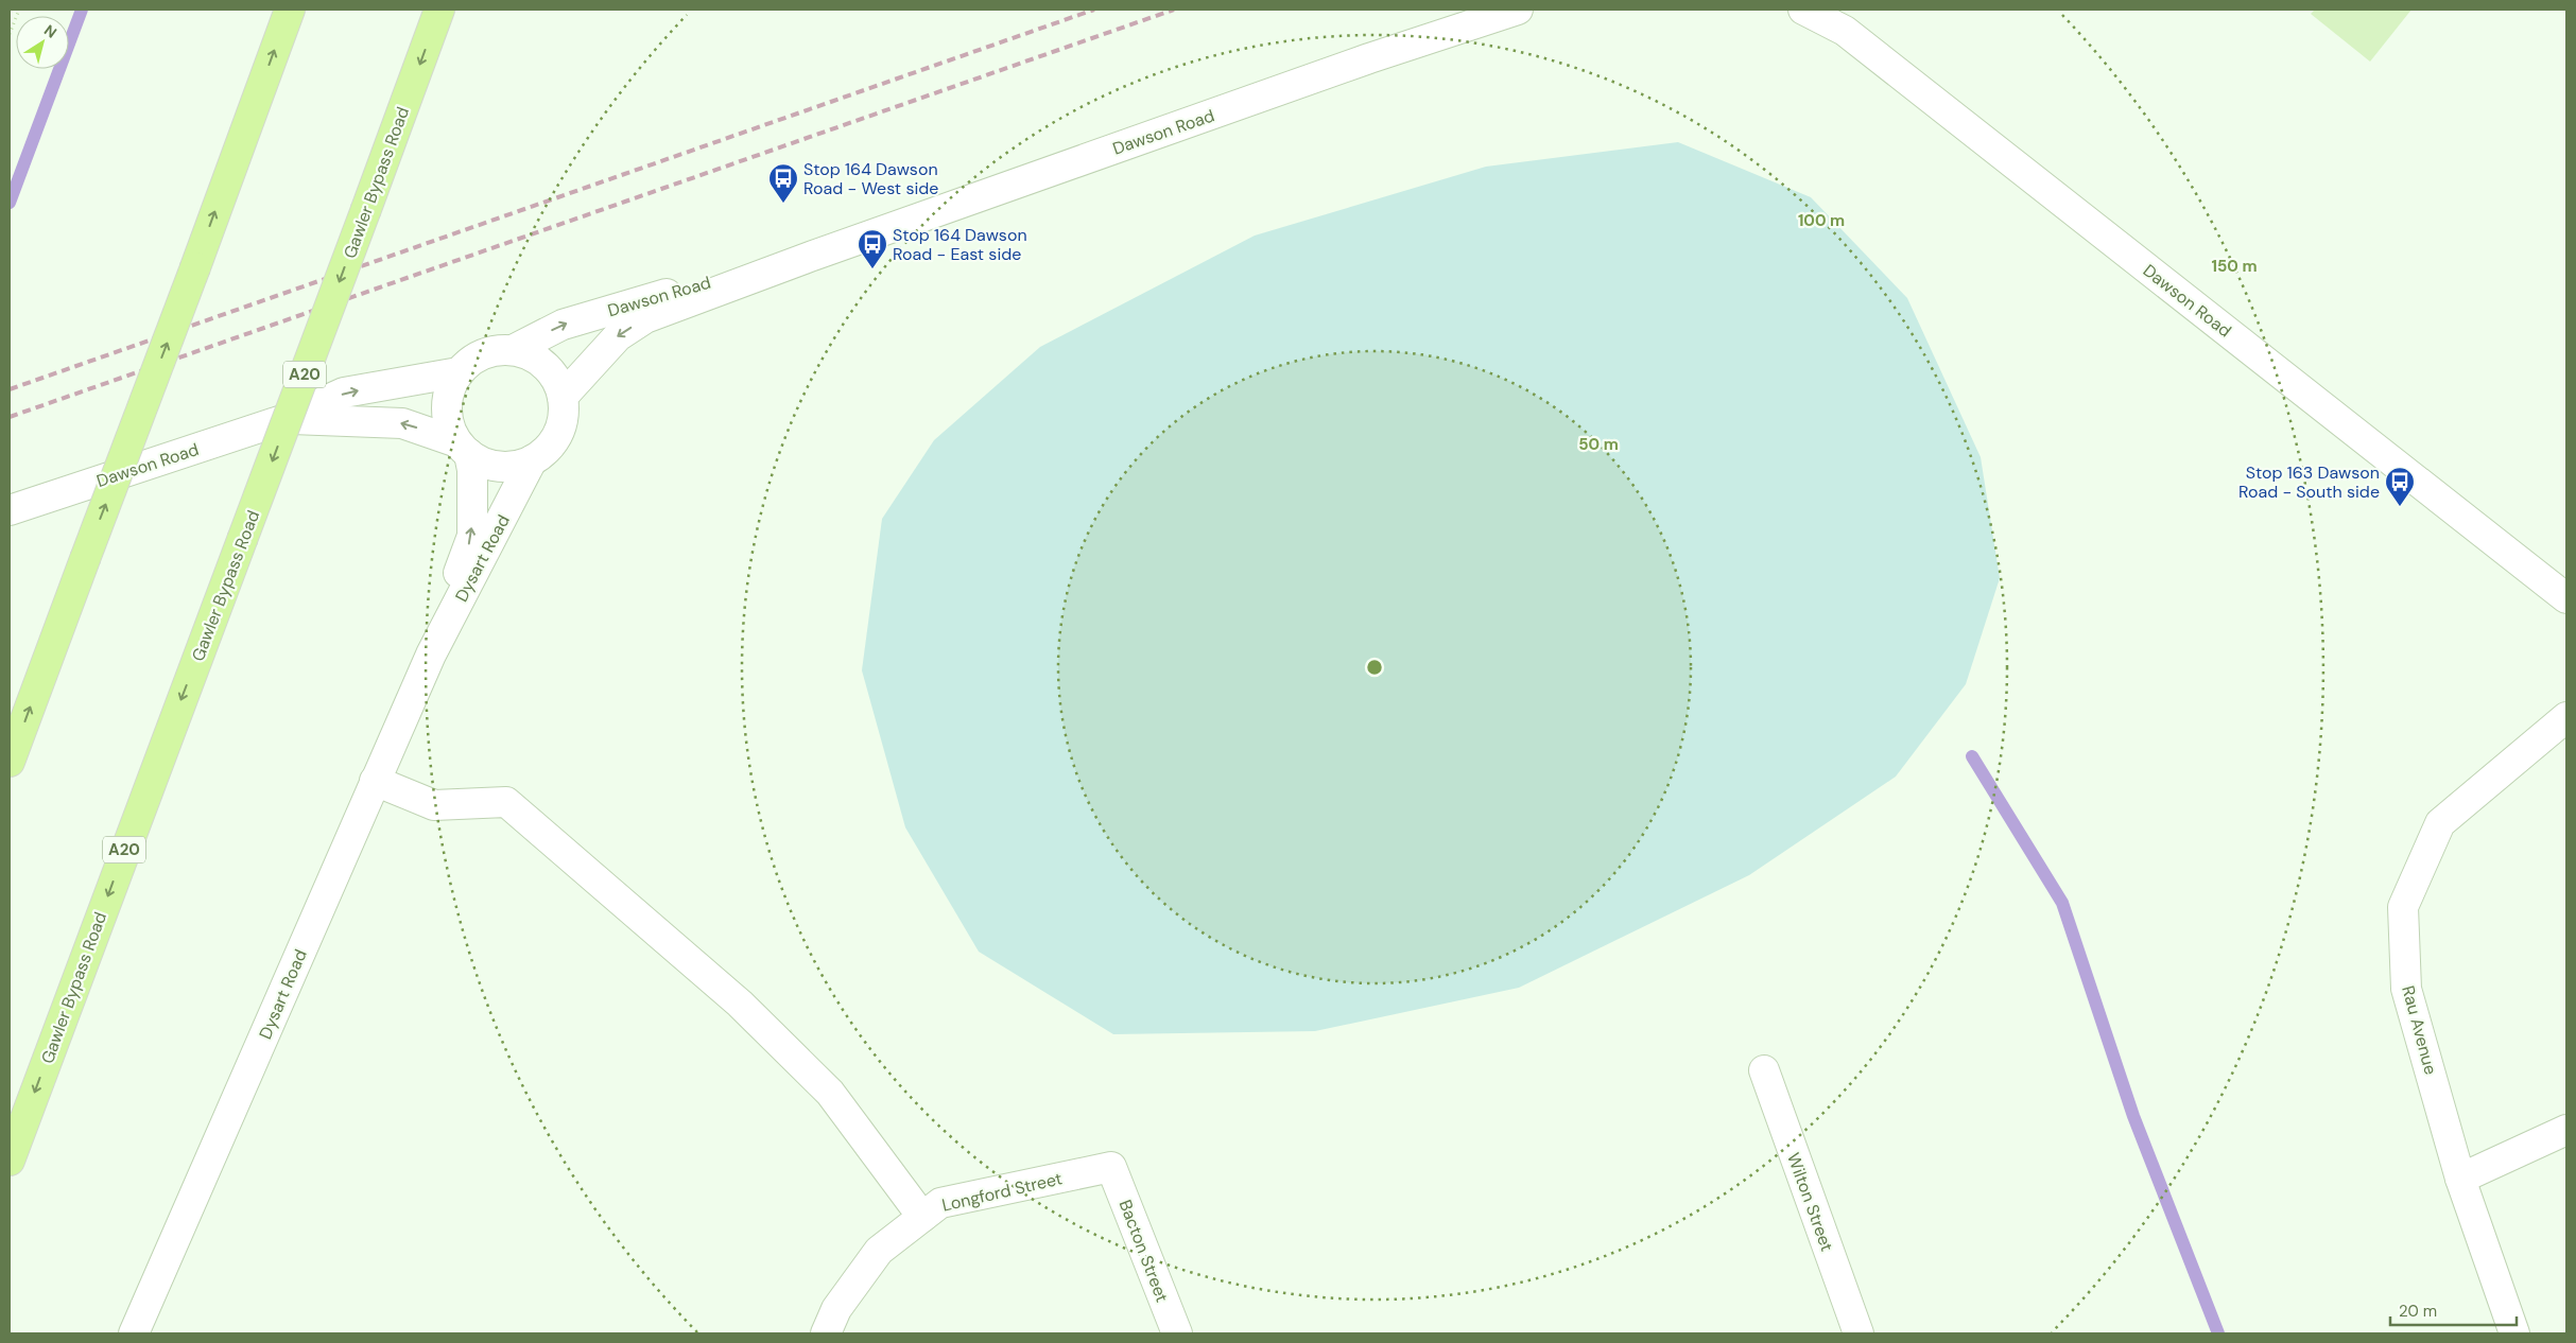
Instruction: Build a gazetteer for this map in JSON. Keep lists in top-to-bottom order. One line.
{"streets":{"highway":["Gawler Bypass Road","A20"],"street":["Dawson Road","Dysart Road","Rau Avenue","Longford Street","Wilton Street","Bacton Street"]},"crossings":[["Dawson Road","Dysart Road"],["Longford Street","Bacton Street"]],"places":{"bus stop":["Stop 164 Dawson Road - West side","Stop 164 Dawson Road - East side","Stop 163 Dawson Road - South side"]},"scale_bar":"20 m","north":"top right","rings":["100 m","150 m","50 m"]}
